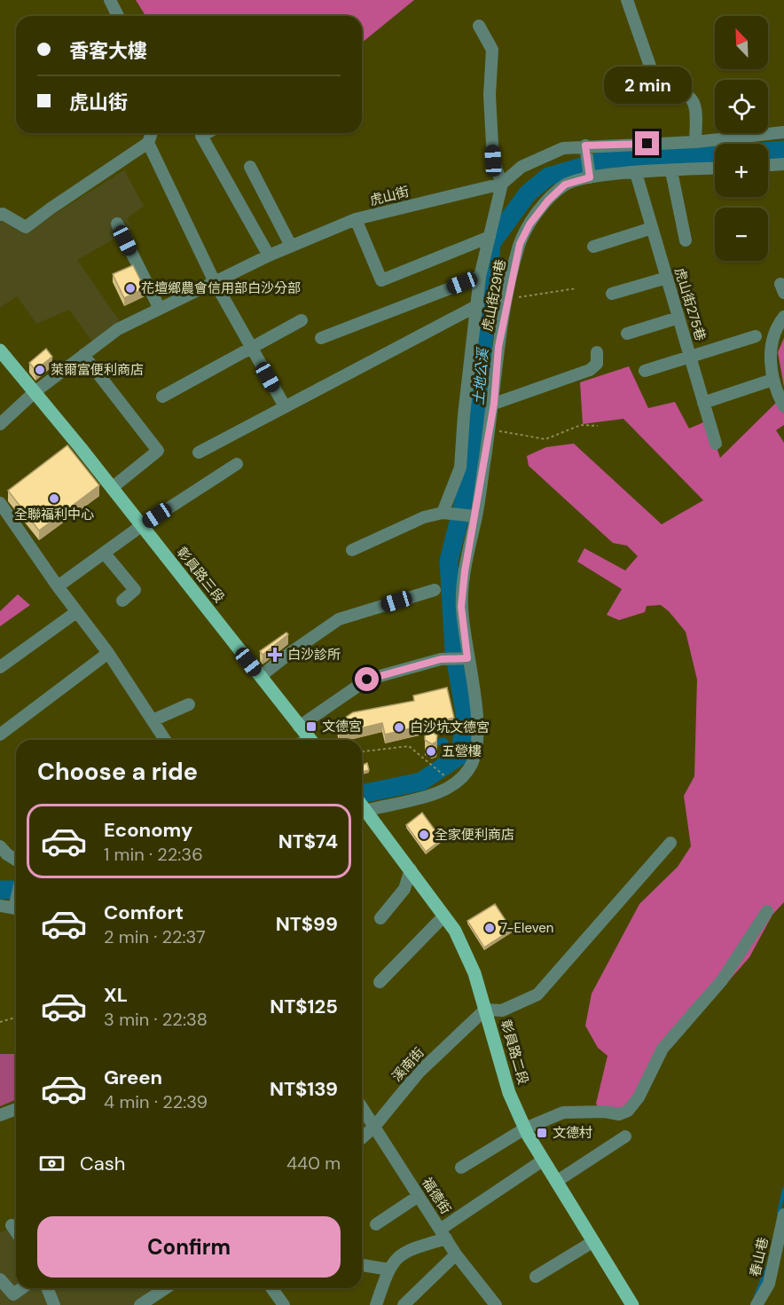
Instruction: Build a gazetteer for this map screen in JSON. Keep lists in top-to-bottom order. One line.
{"streets":{"main road":["彰員路三段","彰員路二段"],"street":["虎山街","虎山街291巷","虎山街275巷","溪南街","福德街","春山巷"]},"crossings":[["虎山街","彰員路三段"],["虎山街291巷","虎山街275巷"],["彰員路二段","溪南街"],["溪南街","福德街"]],"water":["土地公溪"],"places":{"other":["花壇鄉農會信用部白沙分部","萊爾富便利商店","全聯福利中心","白沙坑文德宮","五營樓","全家便利商店","7-Eleven"],"health":["白沙診所"],"transit":["文德宮","文德村"]},"north":"top left","page":{"map_buttons":["+","−"],"banner":["香客大樓","虎山街"],"bubble":"2 min","heading":"Choose a ride","list":[{"name":"Economy","note":"1 min · 22:36","value":"NT$74"},{"name":"Comfort","note":"2 min · 22:37","value":"NT$99"},{"name":"XL","note":"3 min · 22:38","value":"NT$125"},{"name":"Green","note":"4 min · 22:39","value":"NT$139"}],"pay":["Cash","440 m"],"buttons":"Confirm"}}
